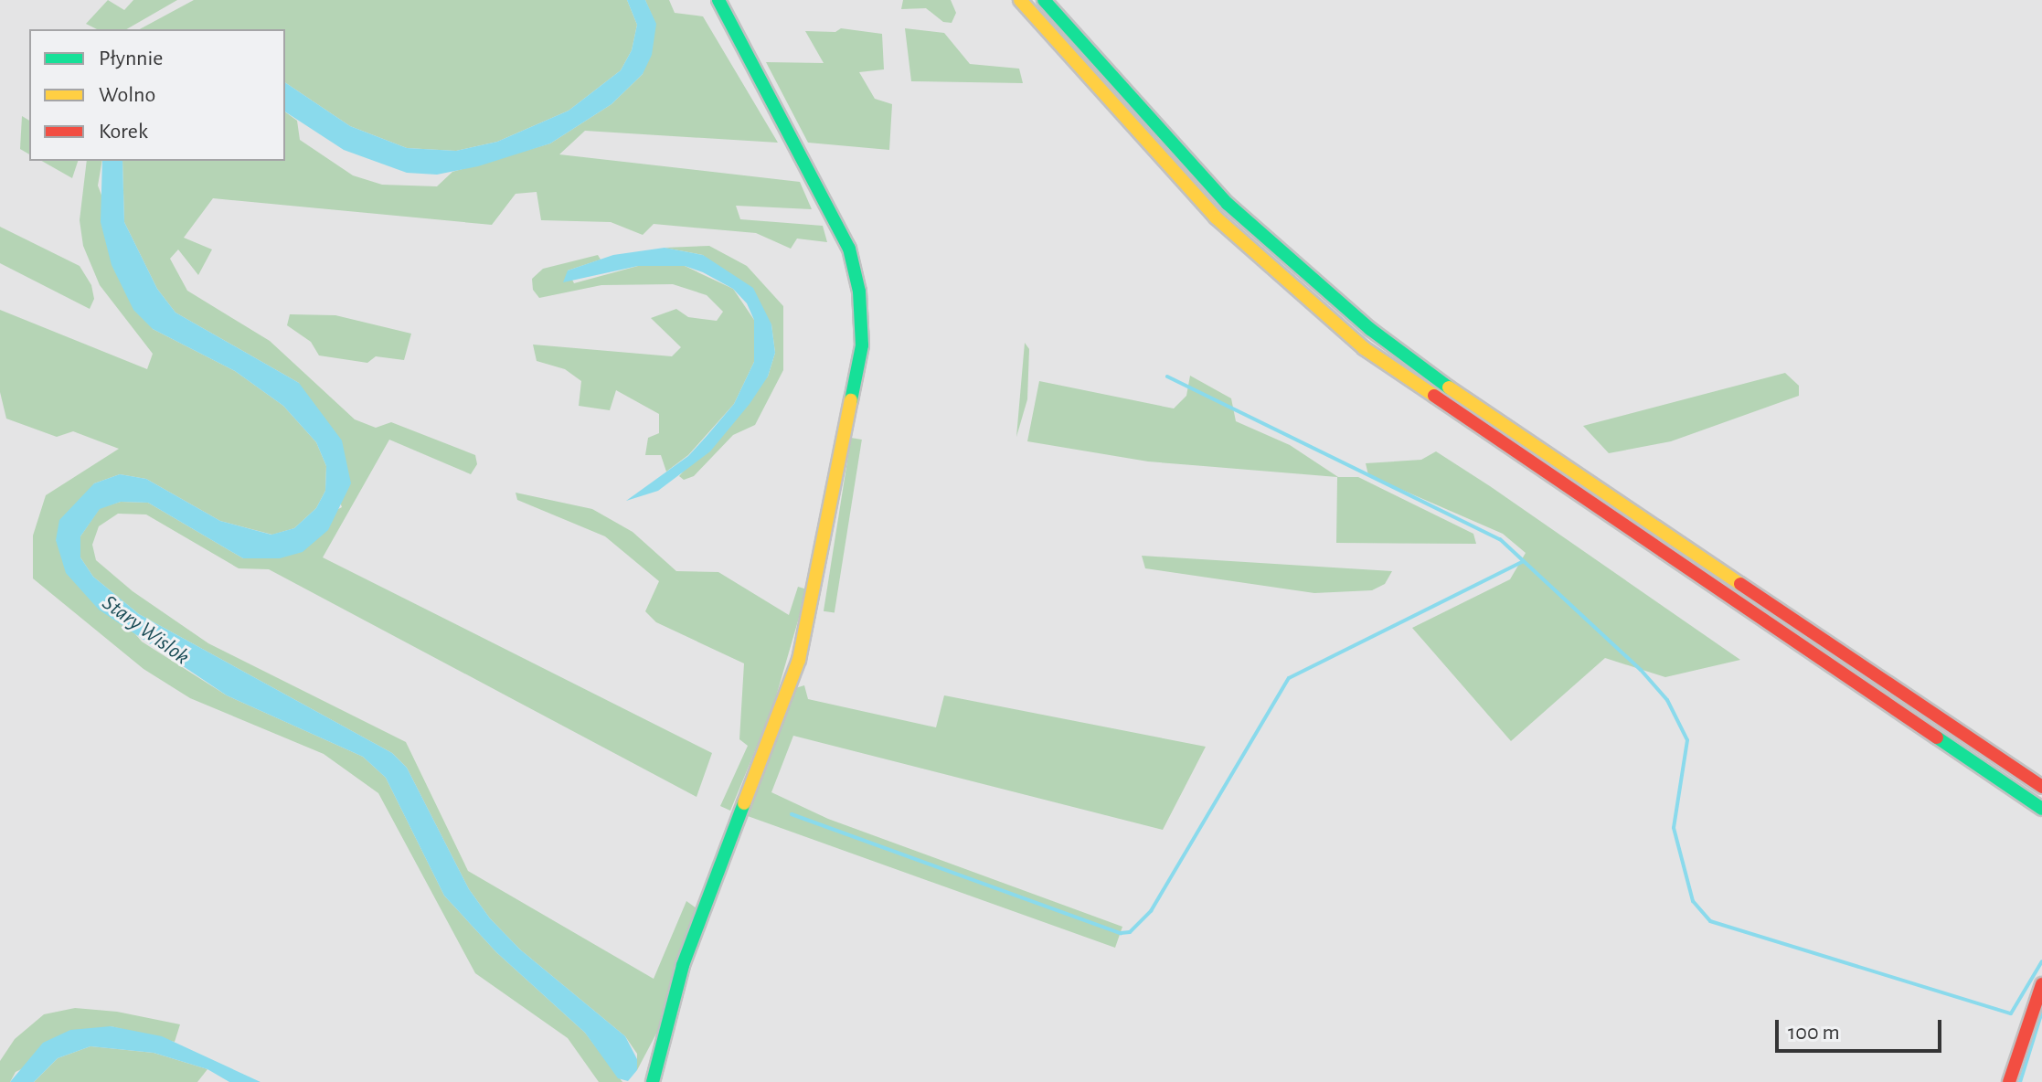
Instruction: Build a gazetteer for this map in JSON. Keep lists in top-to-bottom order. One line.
{"water":["Stary Wislok"],"legend":["Płynnie","Wolno","Korek"],"scale_bar":"100 m"}
